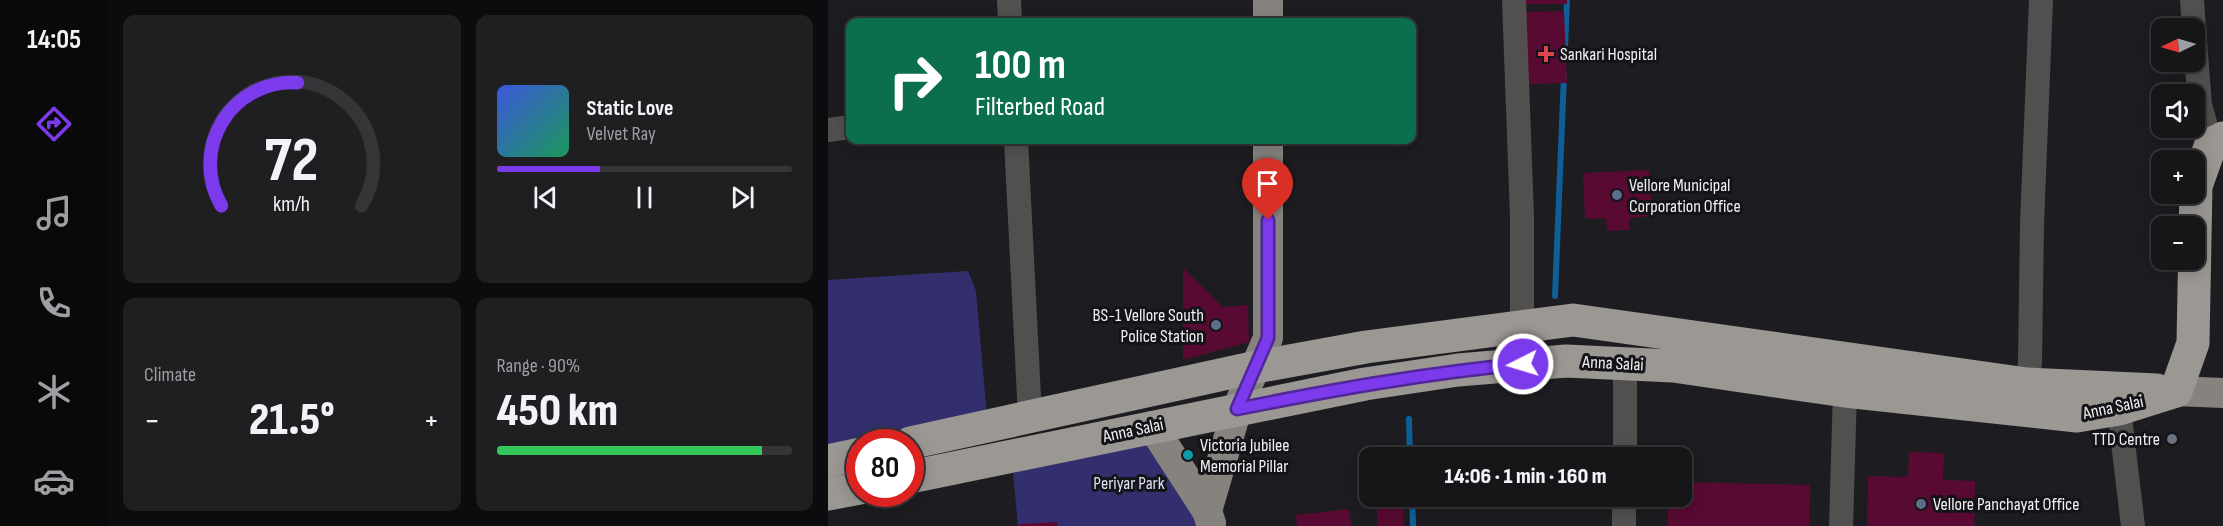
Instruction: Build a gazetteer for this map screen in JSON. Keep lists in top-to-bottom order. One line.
{"streets":{"highway":["Anna Salai"]},"parks":["Periyar Park"],"places":{"health":["Sankari Hospital"],"other":["Vellore Municipal Corporation Office","BS-1 Vellore South Police Station","TTD Centre","Victoria Jubilee Memorial Pillar","Vellore Panchayat Office"]},"north":"left","page":{"tabs":"14:05","map_buttons":["+","−"],"turn":["100 m","Filterbed Road"],"song":["Static Love","Velvet Ray"],"tile":["Climate",["Range · 90%","450 km"]],"heat":["−","21.5°","+"],"limit":"80","trip":"14:06 · 1 min · 160 m","gauge":["72","km/h"]}}
